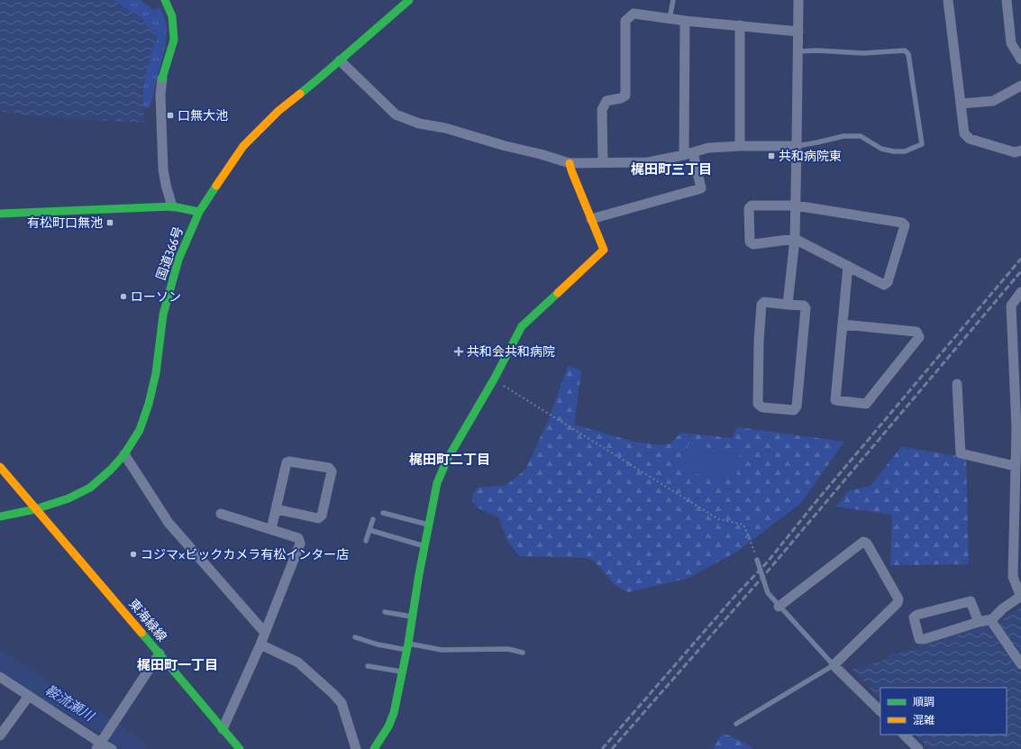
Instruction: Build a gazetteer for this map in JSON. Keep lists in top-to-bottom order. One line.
{"streets":{"main road":["国道366号","東海緑線"]},"crossings":[["国道366号","東海緑線"]],"districts":["梶田町三丁目","梶田町二丁目","梶田町一丁目"],"water":["鞍流瀬川"],"places":{"transit":["口無大池","共和病院東","有松町口無池"],"other":["ローソン","コジマ×ビックカメラ有松インター店"],"health":["共和会共和病院"]},"legend":["順調","混雑"]}
